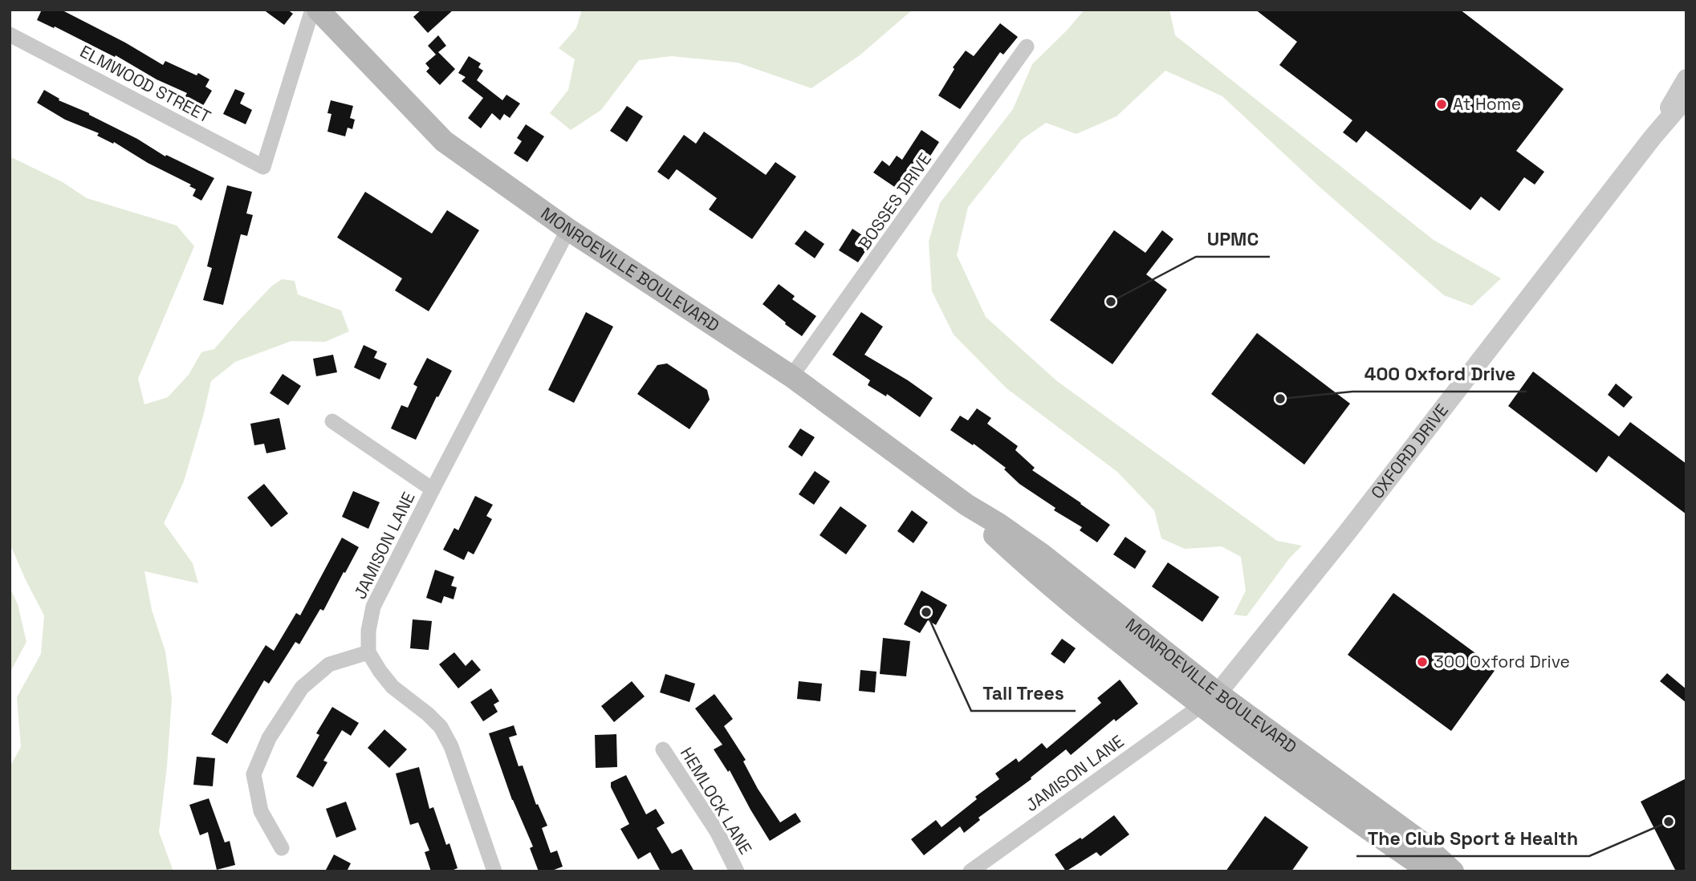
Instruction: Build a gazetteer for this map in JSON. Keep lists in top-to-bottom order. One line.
{"streets":{"main road":["MONROEVILLE BOULEVARD"],"street":["ELMWOOD STREET","BOSSES DRIVE","OXFORD DRIVE","JAMISON LANE","HEMLOCK LANE"]},"crossings":[["BOSSES DRIVE","MONROEVILLE BOULEVARD"],["MONROEVILLE BOULEVARD","OXFORD DRIVE"],["MONROEVILLE BOULEVARD","JAMISON LANE"],["OXFORD DRIVE","JAMISON LANE"]],"places":["At Home","UPMC","400 Oxford Drive","Tall Trees","300 Oxford Drive","The Club Sport & Health"]}
